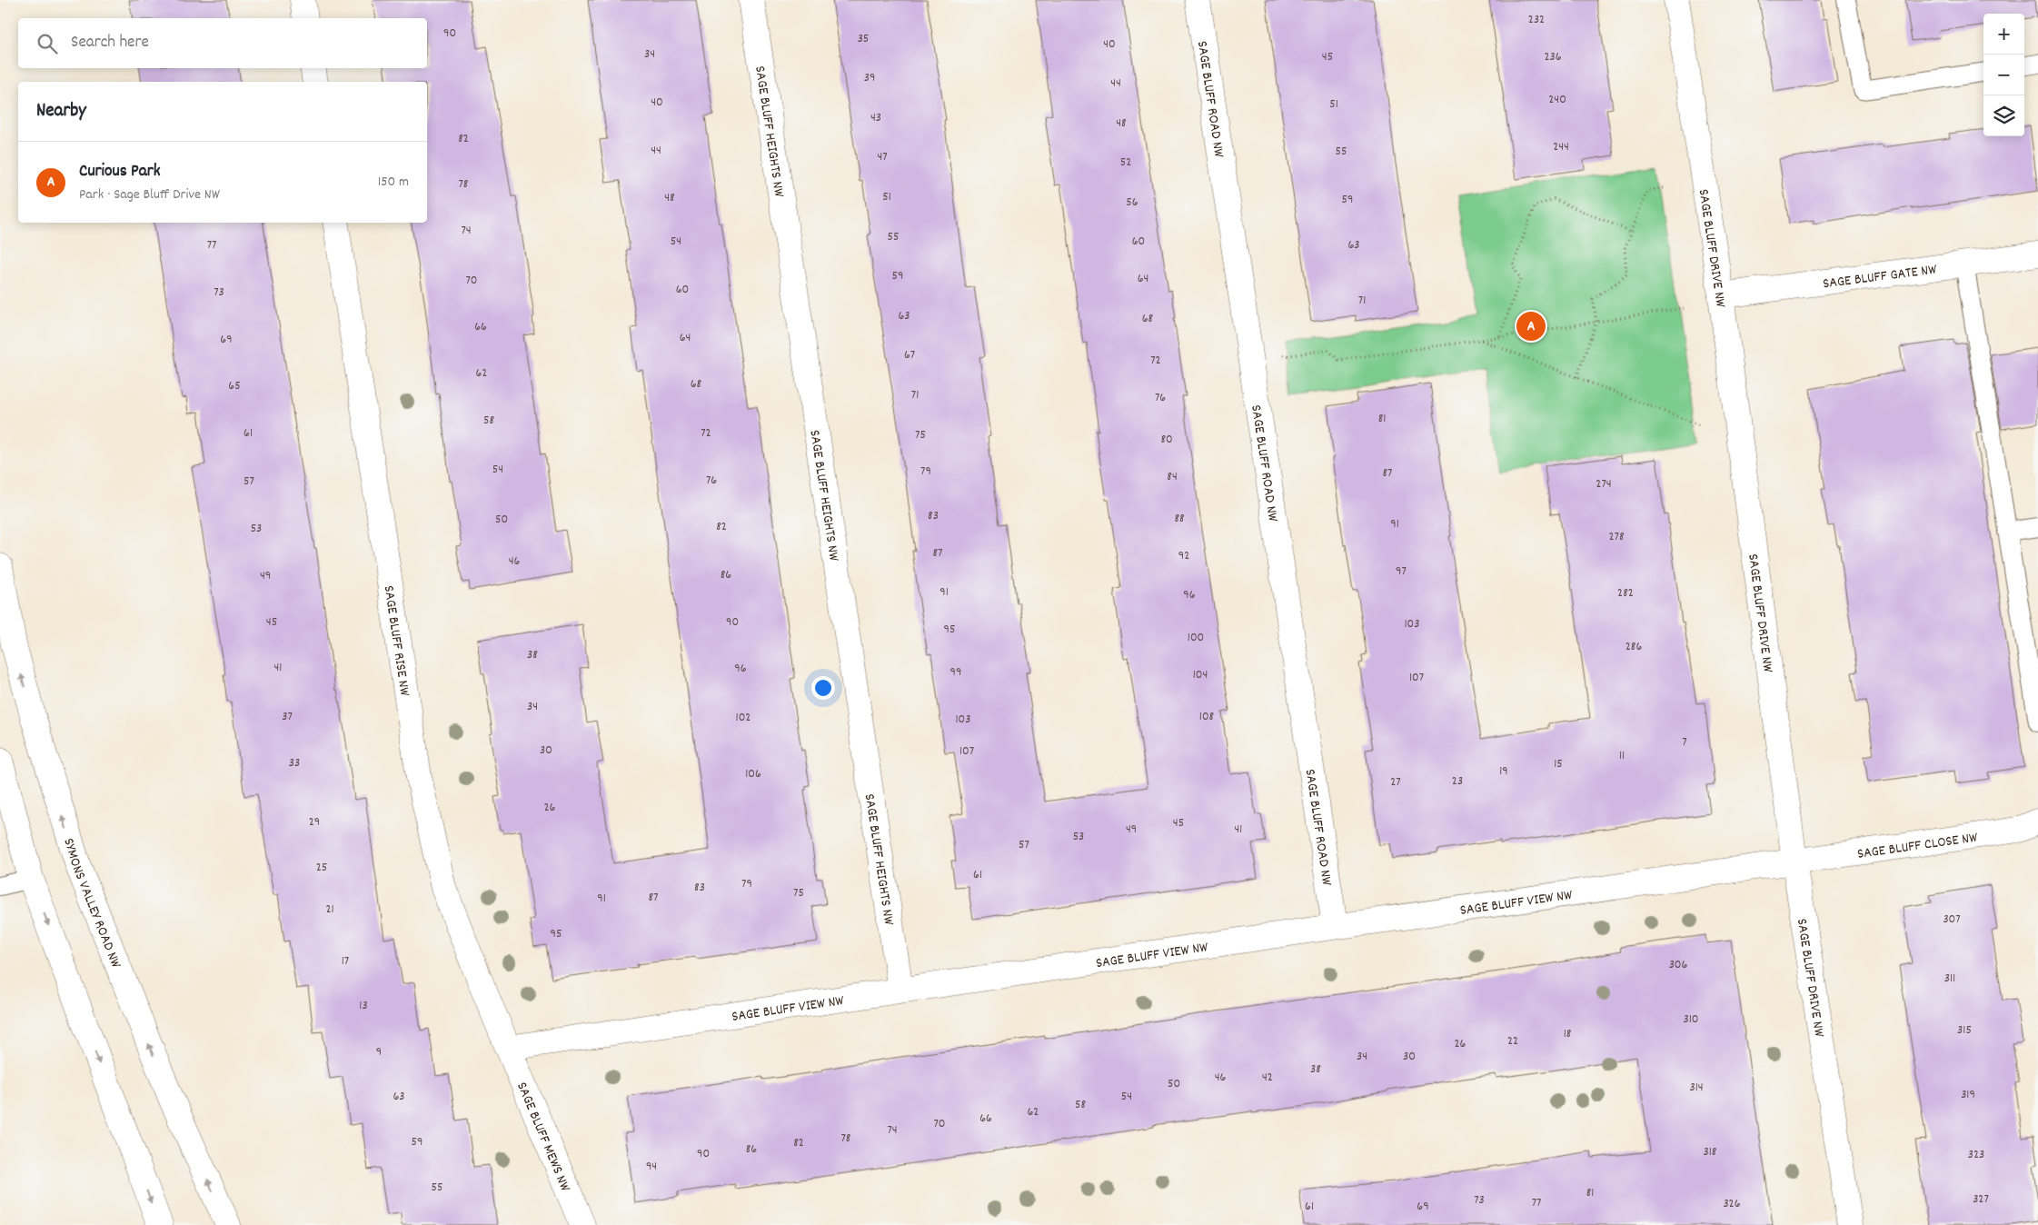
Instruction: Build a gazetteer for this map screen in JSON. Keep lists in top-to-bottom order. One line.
{"streets":{"street":["SAGE BLUFF ROAD NW","SAGE BLUFF HEIGHTS NW","SAGE BLUFF DRIVE NW","SAGE BLUFF GATE NW","SAGE BLUFF RISE NW","SAGE BLUFF CLOSE NW","SAGE BLUFF VIEW NW","SYMONS VALLEY ROAD NW","SAGE BLUFF MEWS NW"]},"crossings":[["SAGE BLUFF ROAD NW","SAGE BLUFF VIEW NW"],["SAGE BLUFF HEIGHTS NW","SAGE BLUFF VIEW NW"],["SAGE BLUFF DRIVE NW","SAGE BLUFF GATE NW"],["SAGE BLUFF DRIVE NW","SAGE BLUFF CLOSE NW"],["SAGE BLUFF DRIVE NW","SAGE BLUFF VIEW NW"],["SAGE BLUFF RISE NW","SAGE BLUFF VIEW NW"],["SAGE BLUFF RISE NW","SAGE BLUFF MEWS NW"],["SAGE BLUFF CLOSE NW","SAGE BLUFF VIEW NW"],["SAGE BLUFF VIEW NW","SAGE BLUFF MEWS NW"]],"house_numbers":["232","90","35","40","34","45","236","39","44","240","40","51","43","48","82","244","44","55","47","52","78","51","48","59","56","74","55","54","60","77","63","59","64","70","60","73","71","63","68","66","64","69","67","72","62","68","65","71","76","81","58","61","72","75","80","54","79","87","84","76","57","274","83","88","50","91","82","53","278","87","92","46","97","86","49","91","282","96","45","90","103","95","100","286","38","41","96","99","104","107","34","37","108","102","103","7","30","107","11","33","15","19","106","23","27","26","29","45","49","41","53","57","25","61","79","83","75","87","91","21","307","95","17","306","311","13","310","315","18","22","26","9","34","30","38","46","42","50","314","319","63","54","58","62","66","70","74","78","59","82","86","318","90","323","94","55","81","327","73","77","326","61","69"],"page":{"map_buttons":["+","−"],"search":"Search here","heading":"Nearby","list":[{"mark":"A","name":"Curious Park","note":"Park · Sage Bluff Drive NW","value":"150 m"}],"pins":"A"}}
